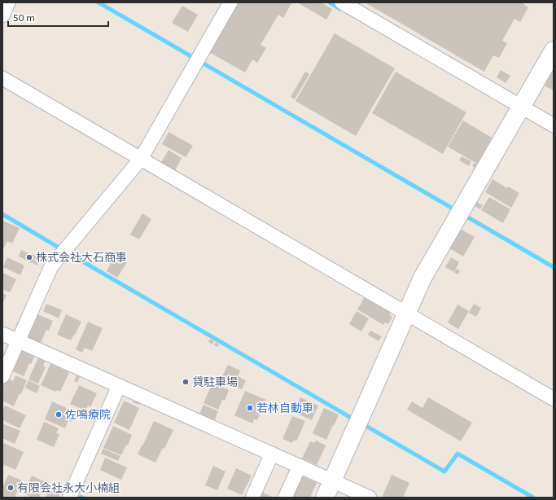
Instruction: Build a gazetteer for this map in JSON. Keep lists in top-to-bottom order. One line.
{"places":["株式会社大石商事","貸駐車場","若林自動車","佐鳴療院","有限会社永大小楠組"],"scale_bar":"50 m"}
